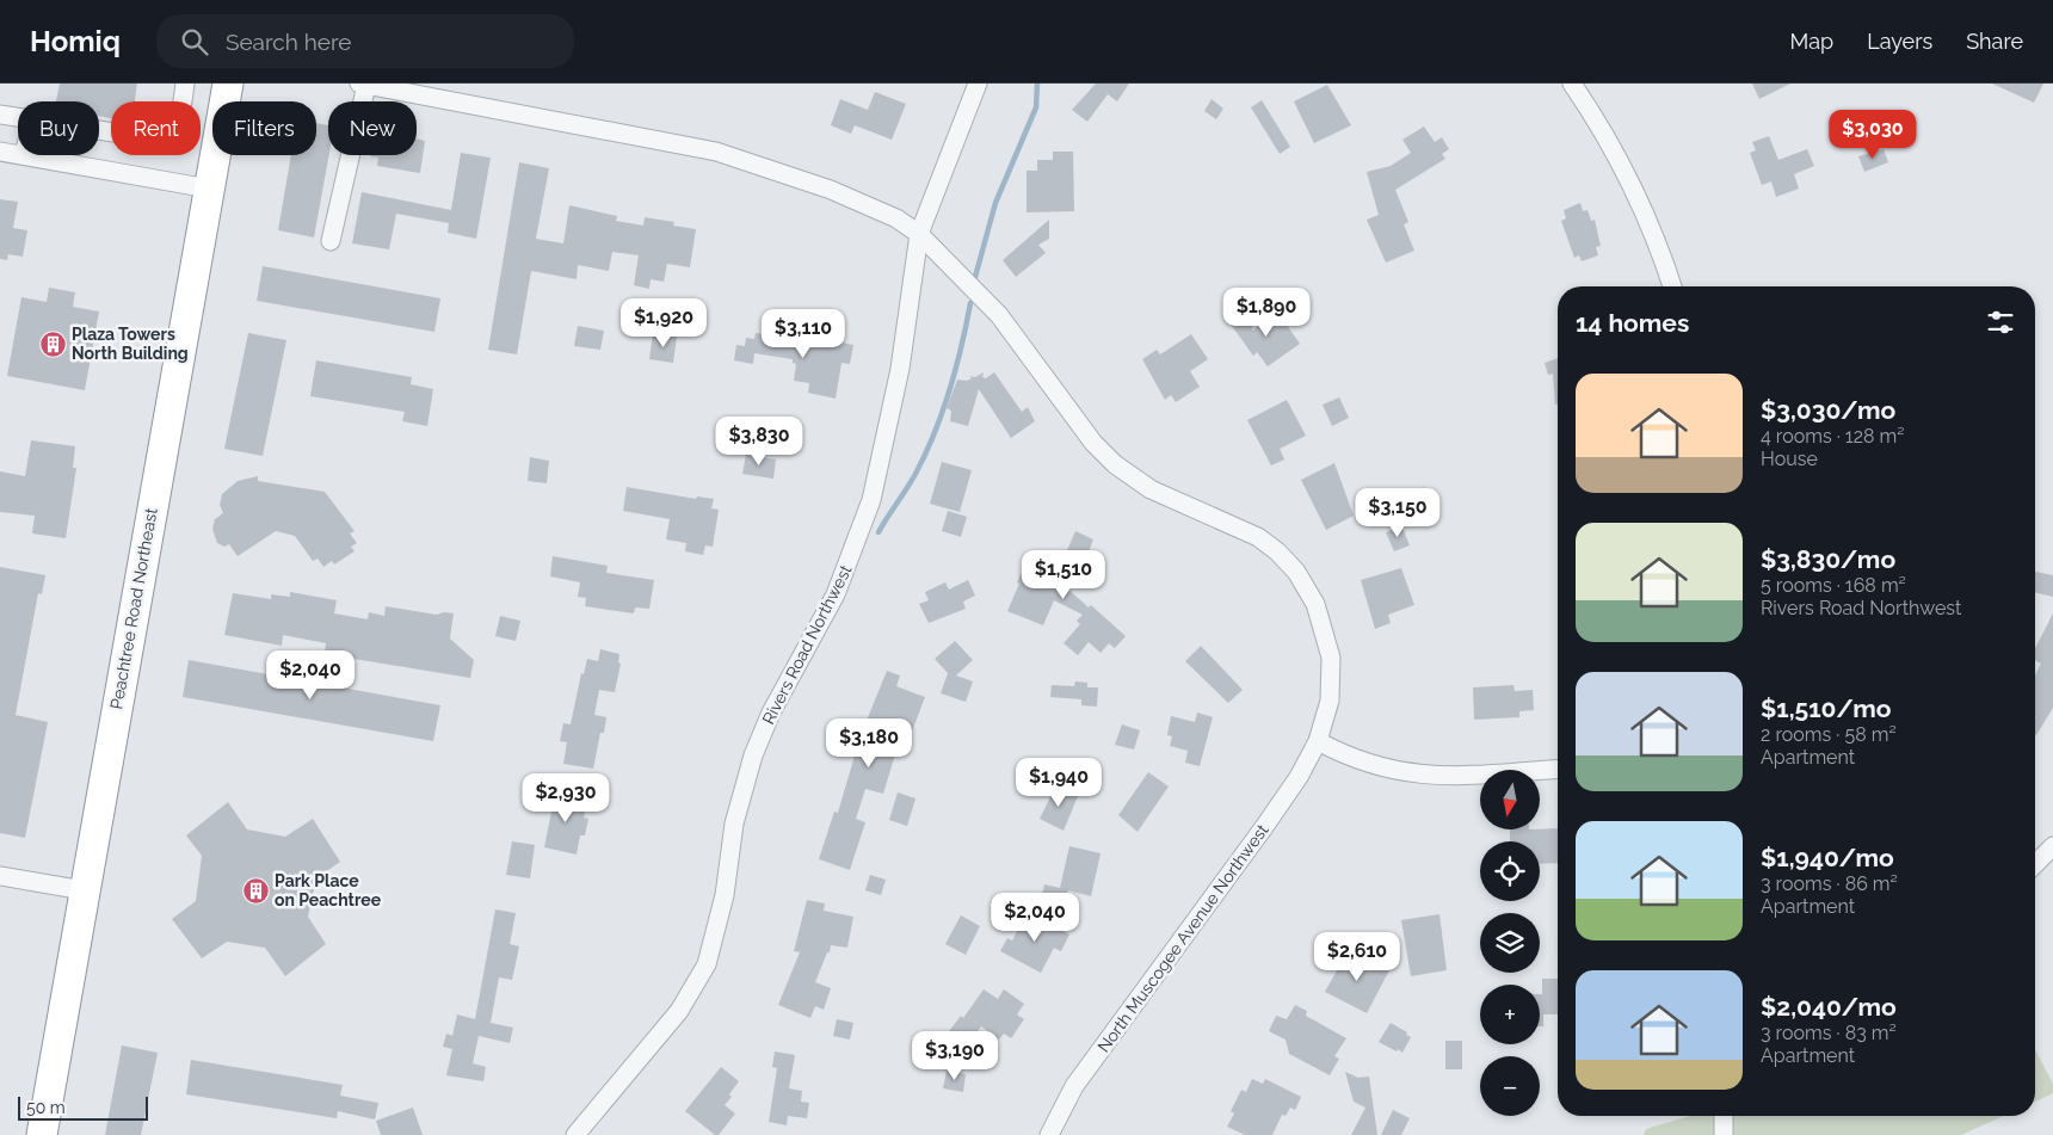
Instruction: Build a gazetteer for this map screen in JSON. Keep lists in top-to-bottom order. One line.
{"streets":{"highway":["Peachtree Road Northeast"],"street":["Rivers Road Northwest","North Muscogee Avenue Northwest"]},"crossings":[["Rivers Road Northwest","North Muscogee Avenue Northwest"]],"places":{"building":["Plaza Towers North Building","Park Place on Peachtree"]},"scale_bar":"50 m","north":"bottom","page":{"header":"Homiq","search":"Search here","nav":["Map","Layers","Share"],"chip":["Buy","Rent","Filters","New"],"price":["$3,030","$1,890","$1,920","$3,110","$3,830","$3,150","$1,510","$2,040","$3,180","$1,940","$2,930","$2,040","$2,610","$3,190"],"heading":"14 homes","list":[{"name":"$3,030/mo","note":"4 rooms · 128 m² · House"},{"name":"$3,830/mo","note":"5 rooms · 168 m² · Rivers Road Northwest"},{"name":"$1,510/mo","note":"2 rooms · 58 m² · Apartment"},{"name":"$1,940/mo","note":"3 rooms · 86 m² · Apartment"},{"name":"$2,040/mo","note":"3 rooms · 83 m² · Apartment"}],"map_buttons":["+","−"],"scale":"50 m"}}
